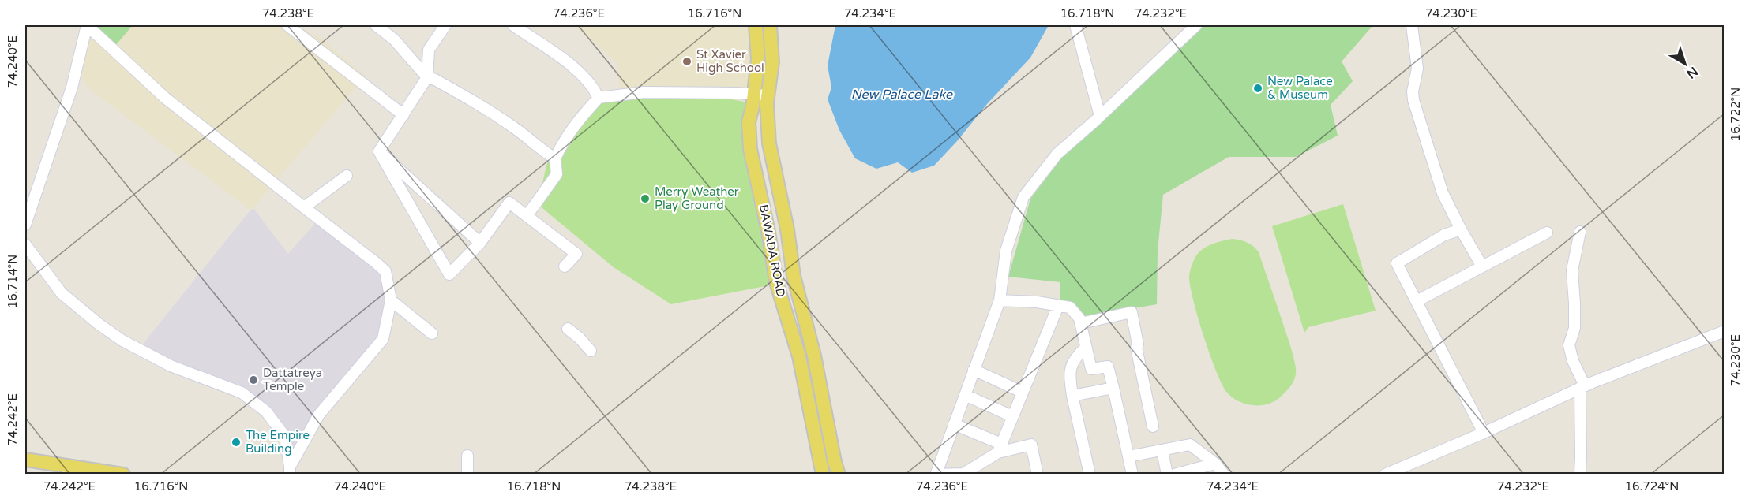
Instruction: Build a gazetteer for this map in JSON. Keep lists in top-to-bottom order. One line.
{"streets":{"main road":["BAWADA ROAD"]},"water":["New Palace Lake"],"places":["St Xavier High School","New Palace & Museum","Merry Weather Play Ground","Dattatreya Temple","The Empire Building"],"north":"bottom right","coordinates":["74.238°E","74.236°E","16.716°N","74.234°E","16.718°N","74.232°E","74.230°E","74.240°E","16.722°N","16.714°N","74.242°E","16.724°N"]}
